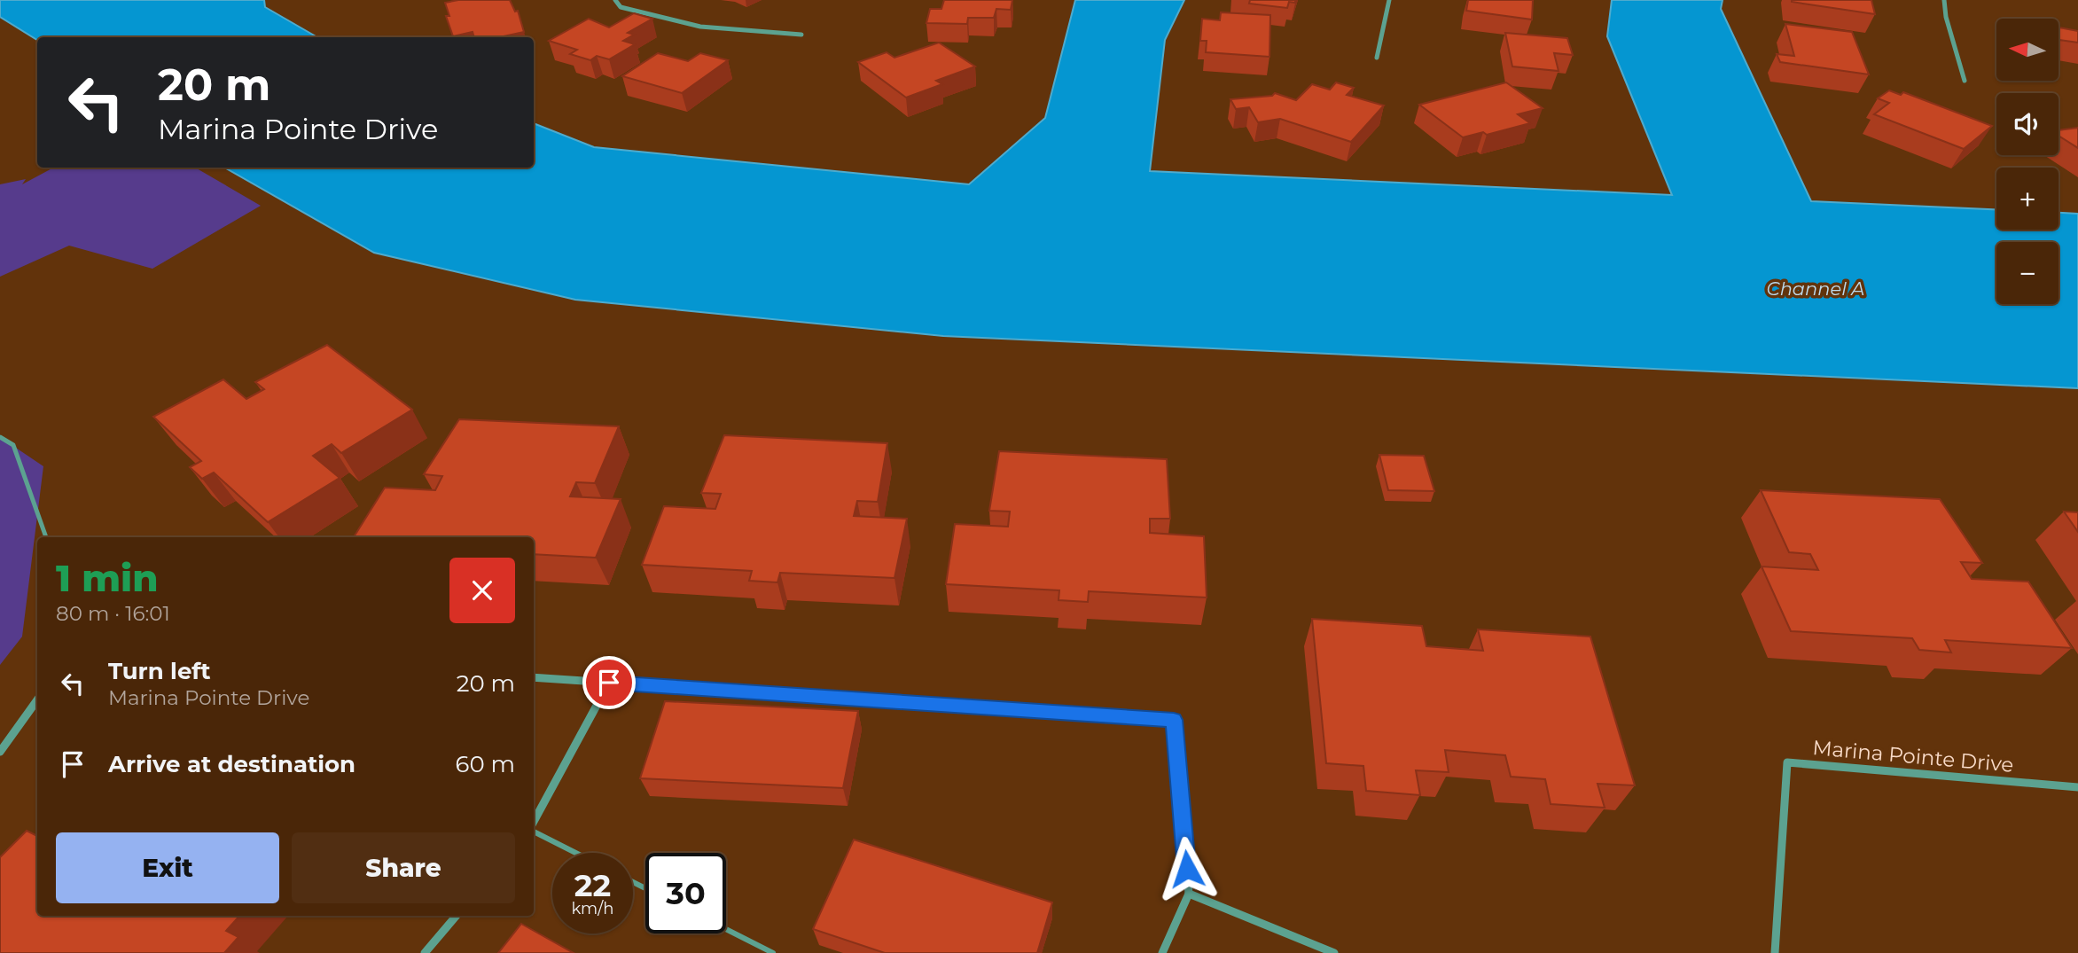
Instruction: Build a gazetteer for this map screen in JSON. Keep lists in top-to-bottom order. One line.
{"streets":{"street":["Marina Pointe Drive"]},"water":["Channel A"],"north":"left","page":{"map_buttons":["+","−"],"turn":["20 m","Marina Pointe Drive"],"heading":["1 min","80 m · 16:01"],"list":[{"name":"Turn left","note":"Marina Pointe Drive","value":"20 m"},{"name":"Arrive at destination","value":"60 m"}],"buttons":["Exit","Share"],"speed":"22 km/h","limit":"30"}}
